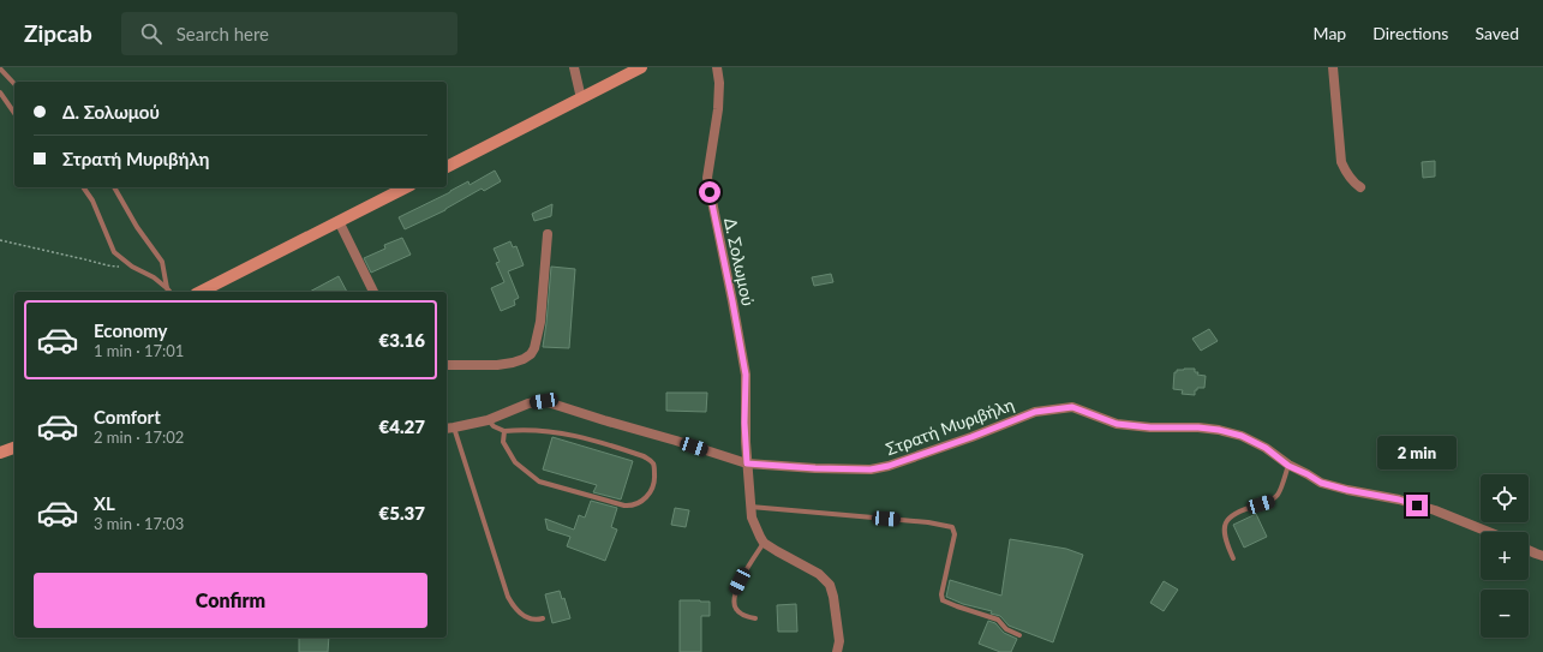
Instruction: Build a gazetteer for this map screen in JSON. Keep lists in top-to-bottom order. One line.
{"streets":{"street":["Δ. Σολωμού","Στρατή Μυριβήλη"]},"crossings":[["Δ. Σολωμού","Στρατή Μυριβήλη"]],"page":{"header":"Zipcab","search":"Search here","nav":["Map","Directions","Saved"],"banner":["Δ. Σολωμού","Στρατή Μυριβήλη"],"list":[{"name":"Economy","note":"1 min · 17:01","value":"€3.16"},{"name":"Comfort","note":"2 min · 17:02","value":"€4.27"},{"name":"XL","note":"3 min · 17:03","value":"€5.37"}],"bubble":"2 min","map_buttons":["+","−"],"buttons":"Confirm"}}
